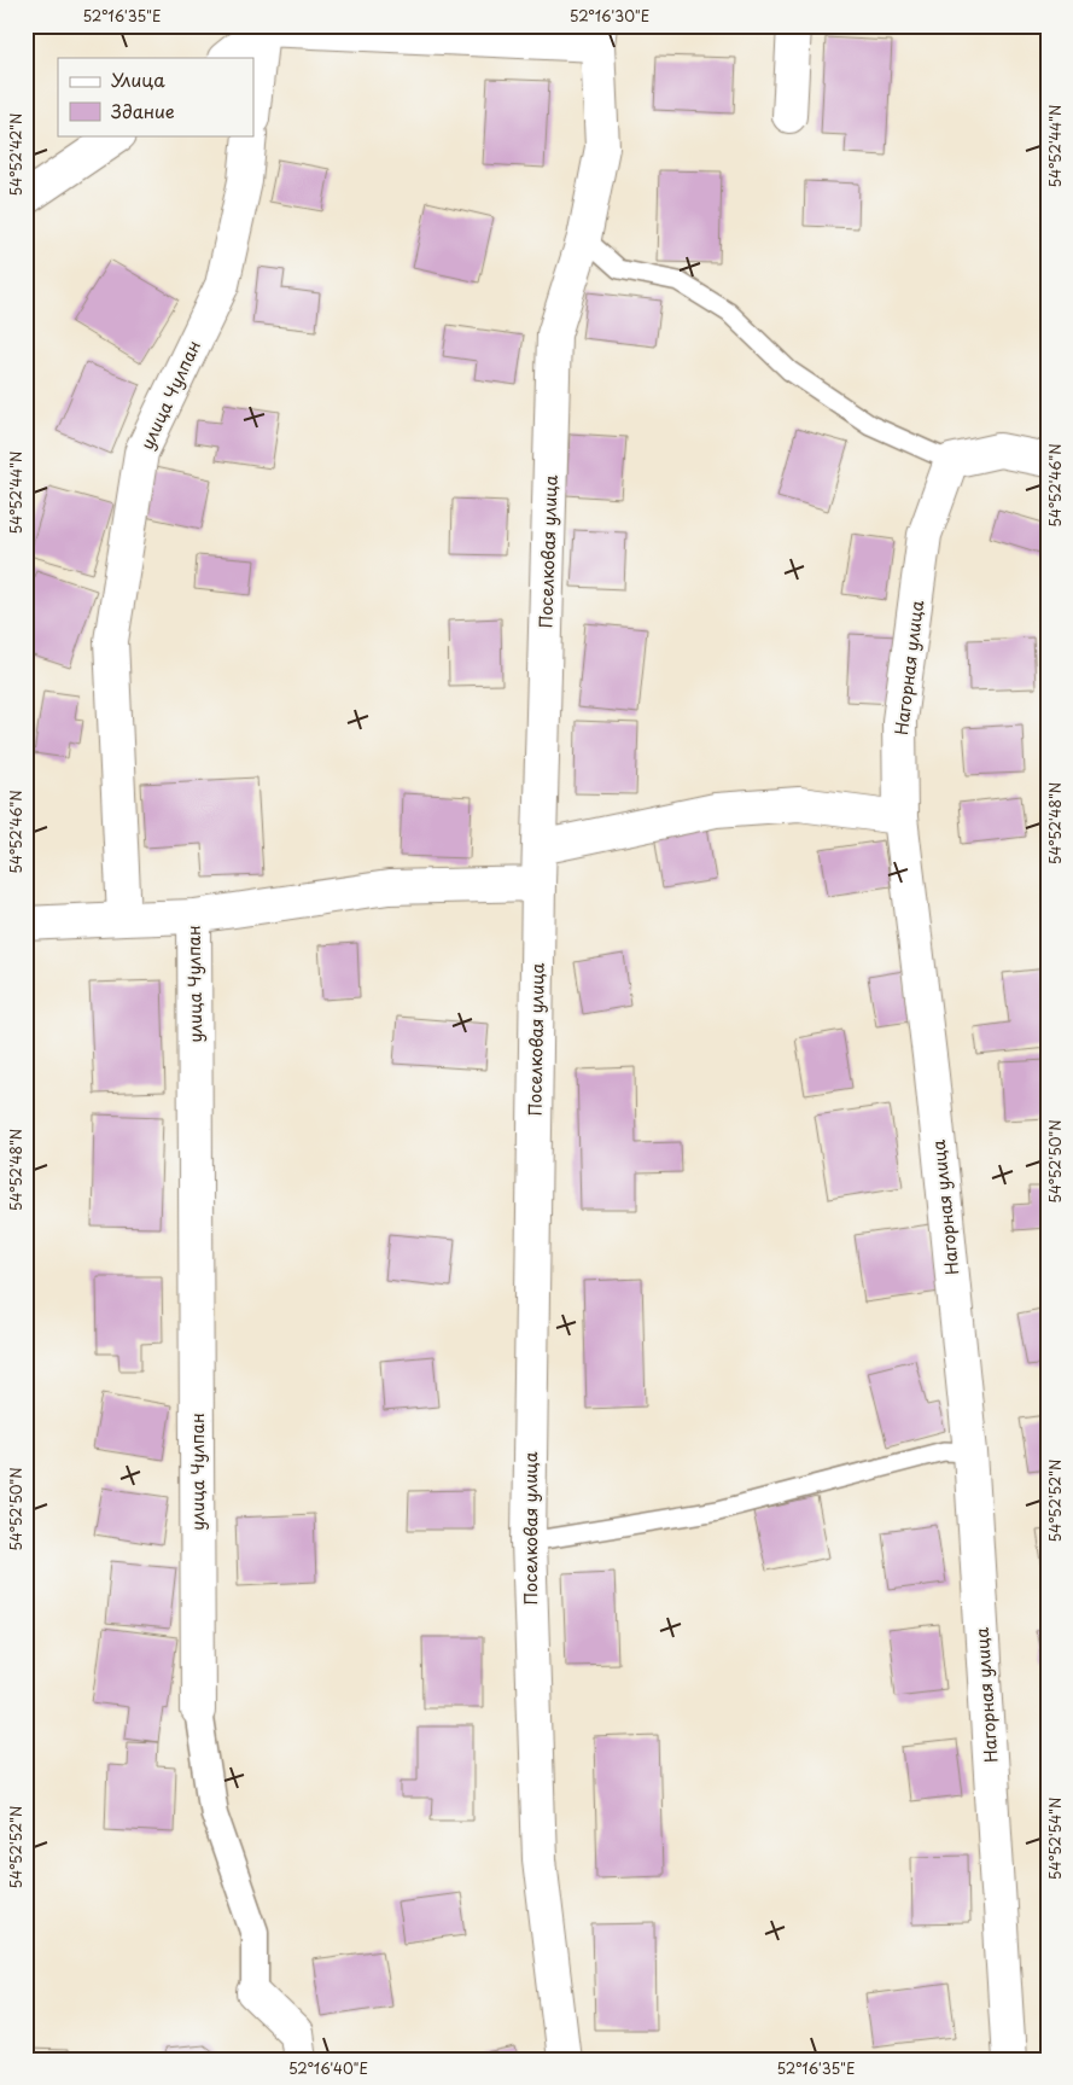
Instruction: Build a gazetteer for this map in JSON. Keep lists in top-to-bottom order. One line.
{"streets":{"street":["улица Чулпан","Поселковая улица","Нагорная улица"]},"legend":["Улица","Здание"],"coordinates":["52°16'35\"E","52°16'30\"E","54°52'44\"N","54°52'42\"N","54°52'46\"N","54°52'48\"N","54°52'50\"N","54°52'52\"N","54°52'54\"N","52°16'40\"E"]}
